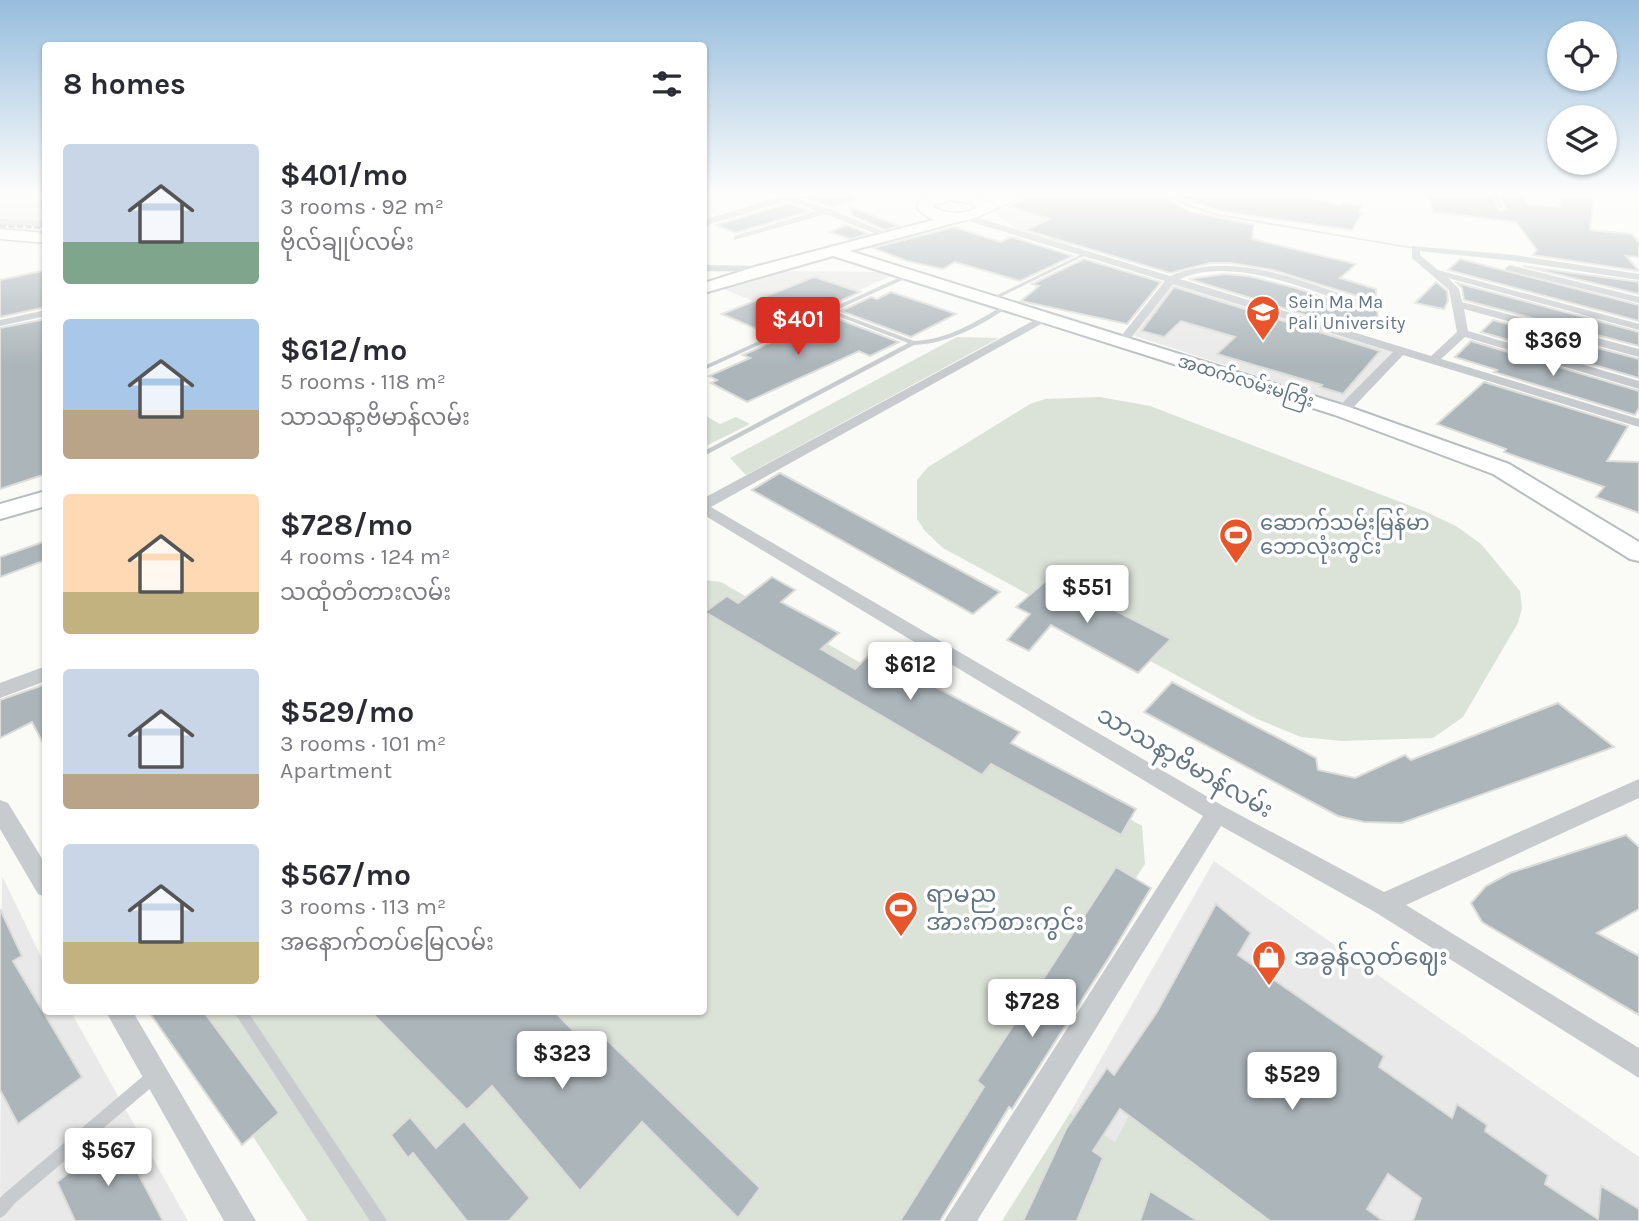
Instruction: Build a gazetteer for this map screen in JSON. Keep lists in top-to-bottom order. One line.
{"streets":{"main road":["အထက်လမ်းမကြီး"],"street":["သာသနာ့ဗိမာန်လမ်း"]},"places":{"school or university":["Sein Ma Ma Pali University"],"sports":["ဆောက်သမ်းမြန်မာ ဘောလုံးကွင်း","ရာမည အားကစားကွင်း"],"shop":["အခွန်လွတ်ဈေး"]},"page":{"heading":"8 homes","list":[{"name":"$401/mo","note":"3 rooms · 92 m² · ဗိုလ်ချုပ်လမ်း"},{"name":"$612/mo","note":"5 rooms · 118 m² · သာသနာ့ဗိမာန်လမ်း"},{"name":"$728/mo","note":"4 rooms · 124 m² · သထုံတံတားလမ်း"},{"name":"$529/mo","note":"3 rooms · 101 m² · Apartment"},{"name":"$567/mo","note":"3 rooms · 113 m² · အနောက်တပ်မြေလမ်း"}],"price":["$401","$369","$551","$612","$728","$323","$529","$567"]}}
